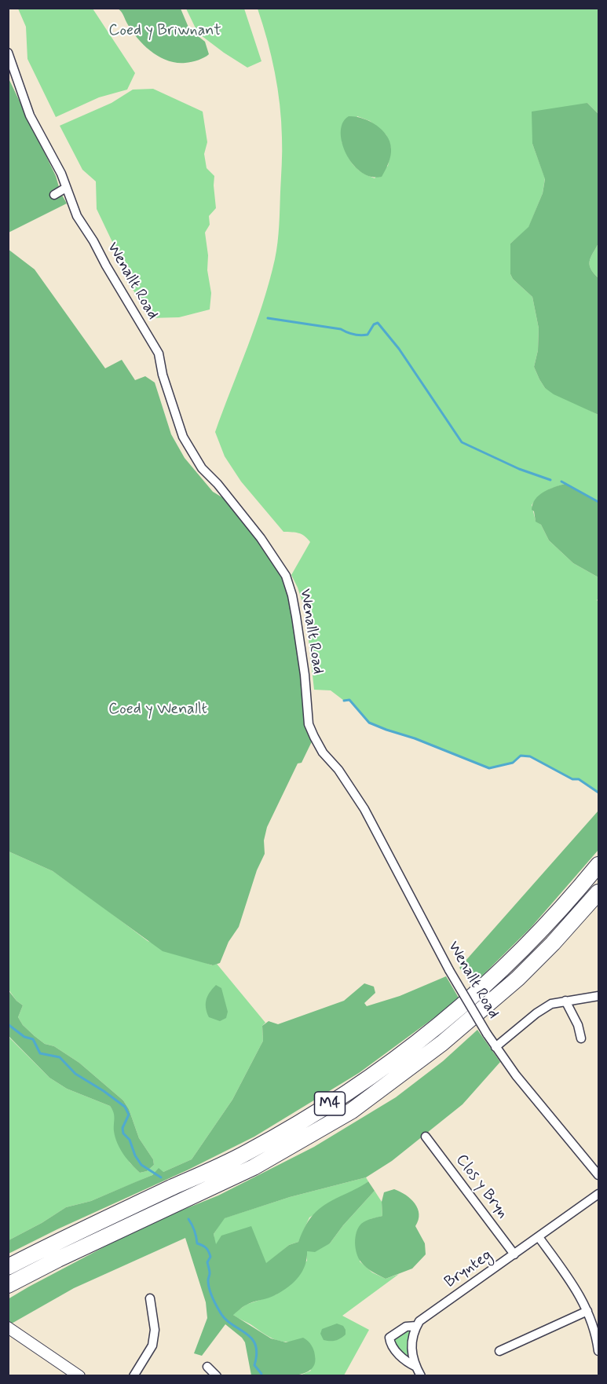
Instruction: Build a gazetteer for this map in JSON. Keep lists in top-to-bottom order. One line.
{"streets":{"highway":["M4"],"street":["Wenallt Road","Clos y Bryn","Brynteg"]},"crossings":[["Clos y Bryn","Brynteg"]],"parks":["Coed y Briwnant","Coed y Wenallt"]}
